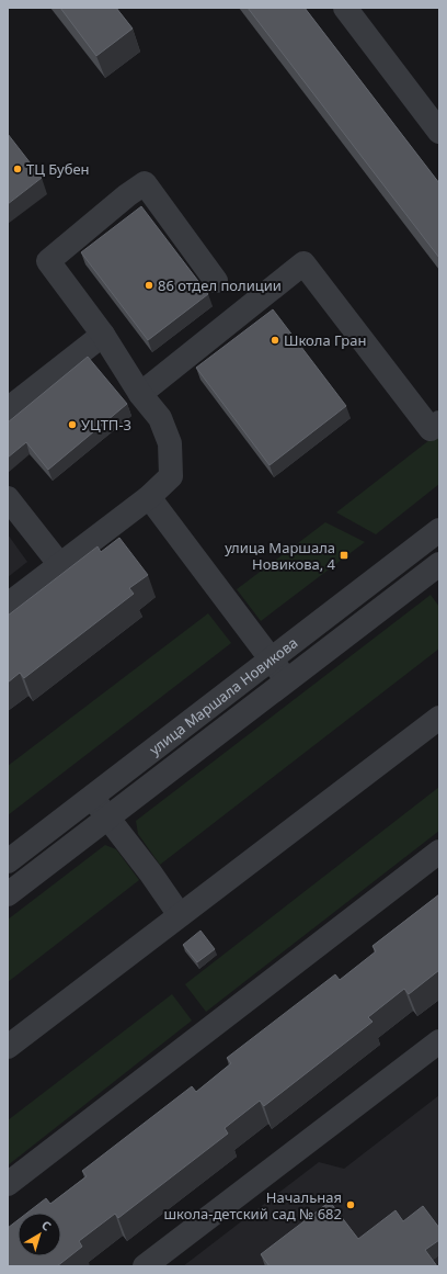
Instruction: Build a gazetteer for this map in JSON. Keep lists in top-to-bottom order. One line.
{"streets":{"street":["улица Маршала Новикова"]},"places":{"other":["ТЦ Бубен","86 отдел полиции","Школа Гран","УЦТП-3","Начальная школа-детский сад № 682"],"transit":["улица Маршала Новикова, 4"]},"north":"top right"}
